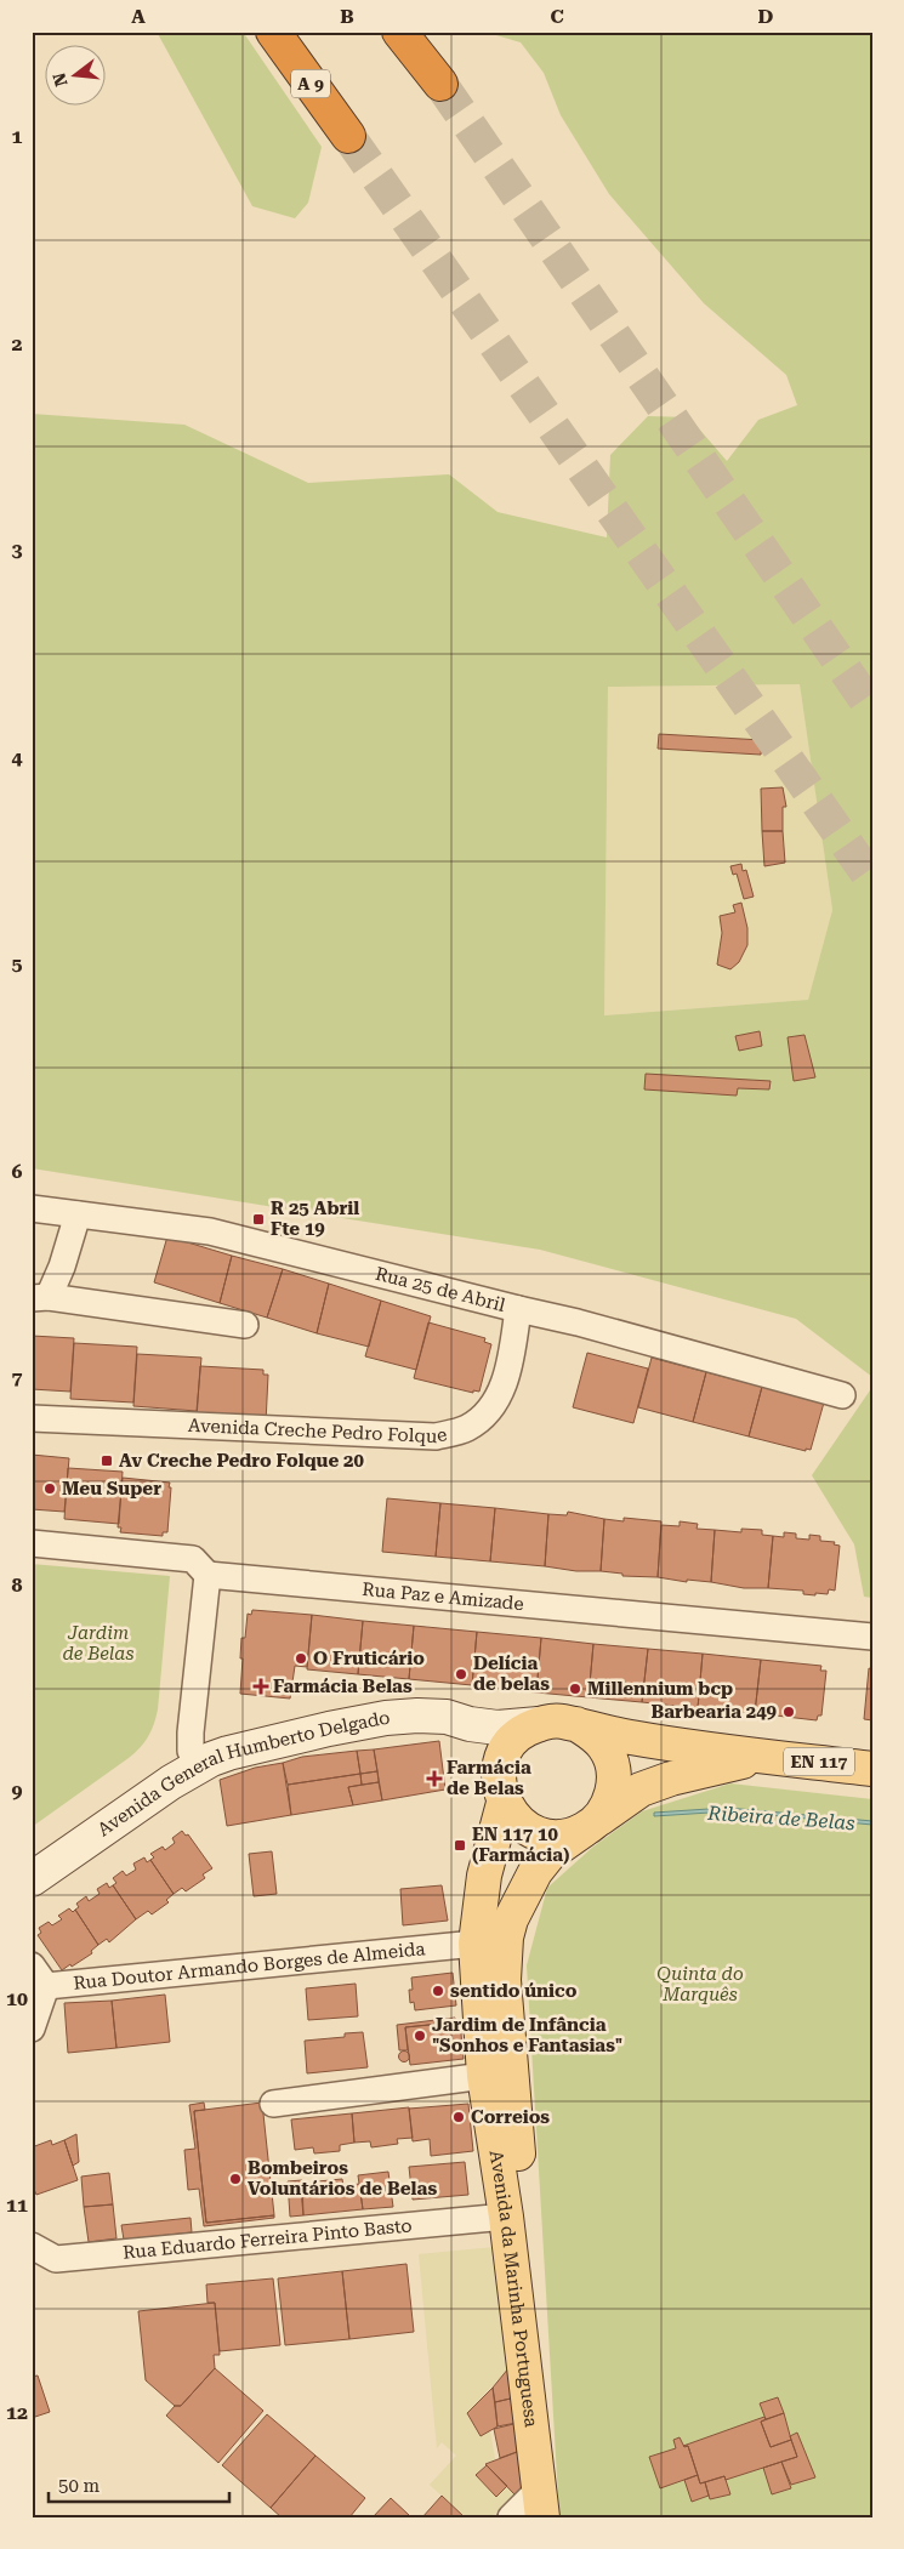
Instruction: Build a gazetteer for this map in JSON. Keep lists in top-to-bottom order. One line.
{"streets":{"highway":["A 9"],"main road":["EN 117","Avenida General Humberto Delgado","Avenida da Marinha Portuguesa"],"street":["Rua 25 de Abril","Avenida Creche Pedro Folque","Rua Paz e Amizade","Rua Doutor Armando Borges de Almeida","Rua Eduardo Ferreira Pinto Basto"]},"crossings":[["Rua 25 de Abril","Avenida Creche Pedro Folque"],["EN 117","Avenida da Marinha Portuguesa"],["Avenida General Humberto Delgado","Avenida da Marinha Portuguesa"],["Rua Doutor Armando Borges de Almeida","Avenida da Marinha Portuguesa"],["Rua Eduardo Ferreira Pinto Basto","Avenida da Marinha Portuguesa"]],"water":["Ribeira de Belas"],"parks":["Jardim de Belas","Quinta do Marquês"],"places":{"transit":["R 25 Abril Fte 19","Av Creche Pedro Folque 20","EN 117 10 (Farmácia)"],"other":["Meu Super","O Fruticário","Delícia de belas","Millennium bcp","Barbearia 249","sentido único","Jardim de Infância \"Sonhos e Fantasias\"","Correios","Bombeiros Voluntários de Belas"],"health":["Farmácia Belas","Farmácia de Belas"]},"scale_bar":"50 m","north":"left","grid":{"columns":["A","B","C","D"],"rows":["1","2","3","4","5","6","7","8","9","10","11","12"]}}
